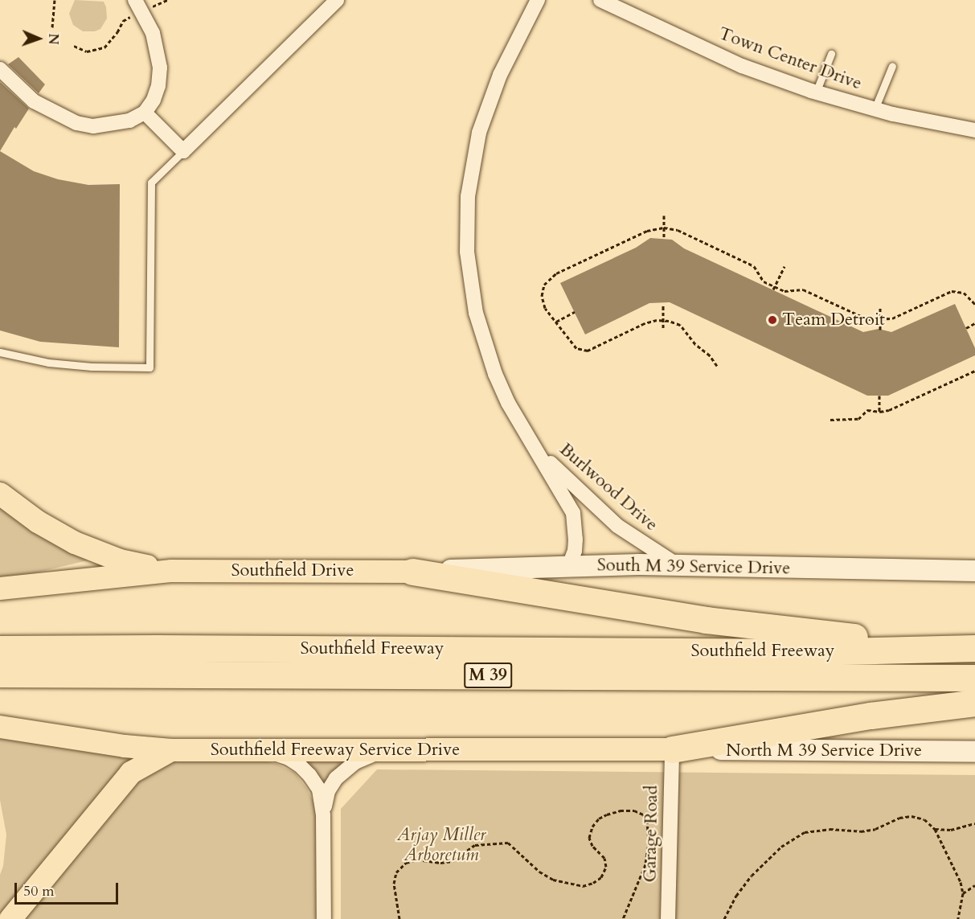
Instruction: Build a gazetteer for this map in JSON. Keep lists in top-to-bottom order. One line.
{"streets":{"highway":["Southfield Freeway","M 39"],"main road":["South M 39 Service Drive","Southfield Drive","Southfield Freeway Service Drive","North M 39 Service Drive"],"street":["Town Center Drive","Burlwood Drive","Garage Road"]},"crossings":[["Burlwood Drive","South M 39 Service Drive"],["South M 39 Service Drive","Southfield Drive"],["Southfield Freeway Service Drive","North M 39 Service Drive"],["Southfield Freeway Service Drive","Garage Road"],["North M 39 Service Drive","Garage Road"]],"parks":["Arjay Miller Arboretum"],"places":["Team Detroit"],"scale_bar":"50 m","north":"right"}
